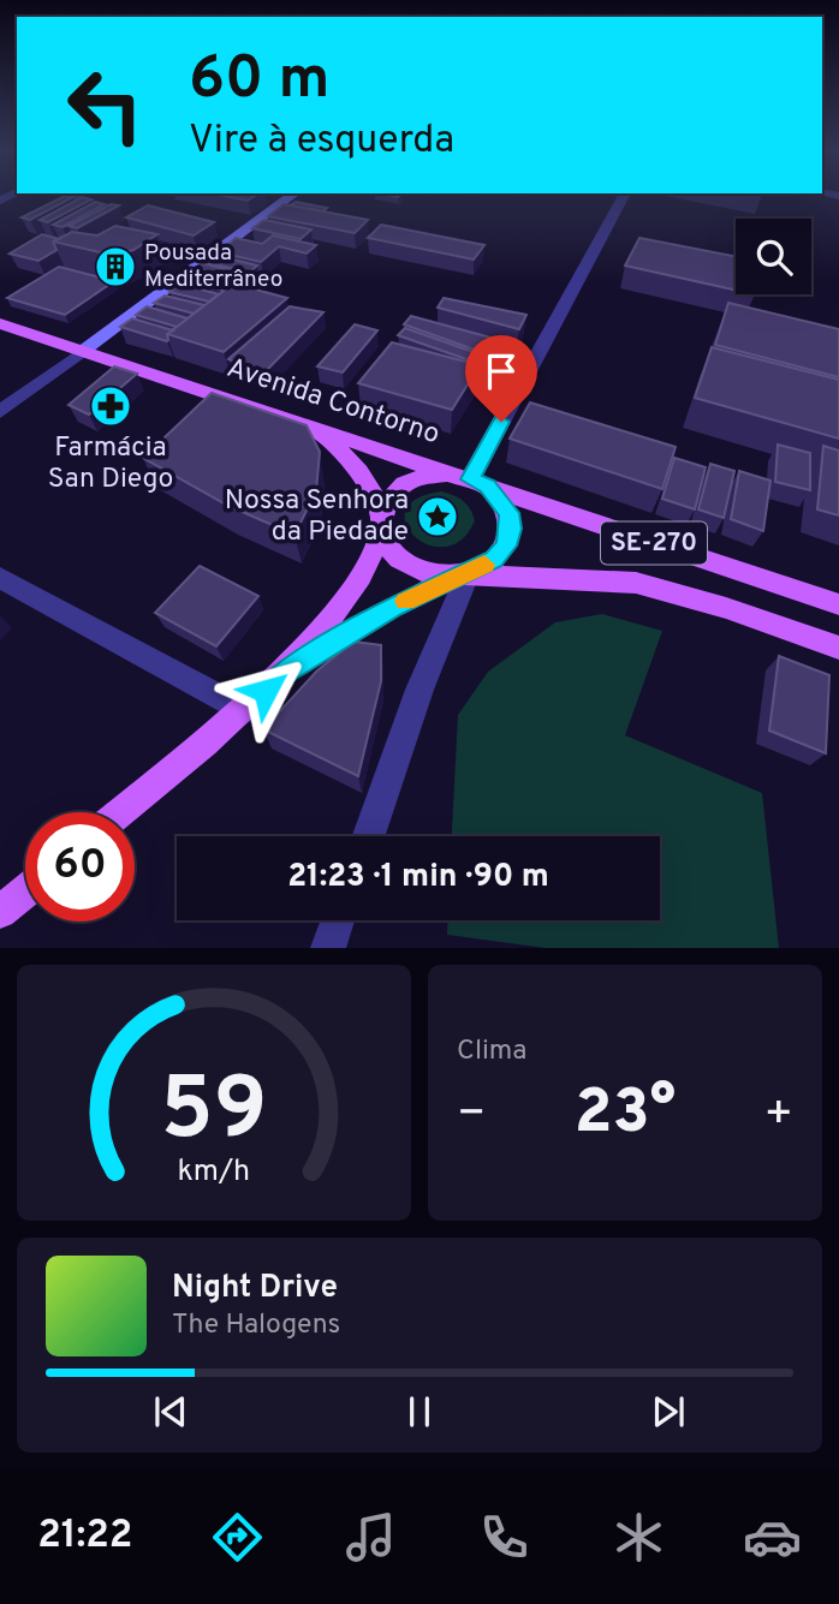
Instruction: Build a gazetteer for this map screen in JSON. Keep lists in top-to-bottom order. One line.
{"streets":{"main road":["Avenida Contorno","SE-270"]},"crossings":[["Avenida Contorno","SE-270"]],"places":{"building":["Pousada Mediterrâneo"],"pharmacy":["Farmácia San Diego"],"place":["Nossa Senhora da Piedade"]},"page":{"turn":["60 m","Vire à esquerda"],"limit":"60","trip":"21:23 · 1 min · 90 m","tile":"Clima","heat":["−","23°","+"],"song":["Night Drive","The Halogens"],"tabs":"21:22","gauge":["59","km/h"]}}
